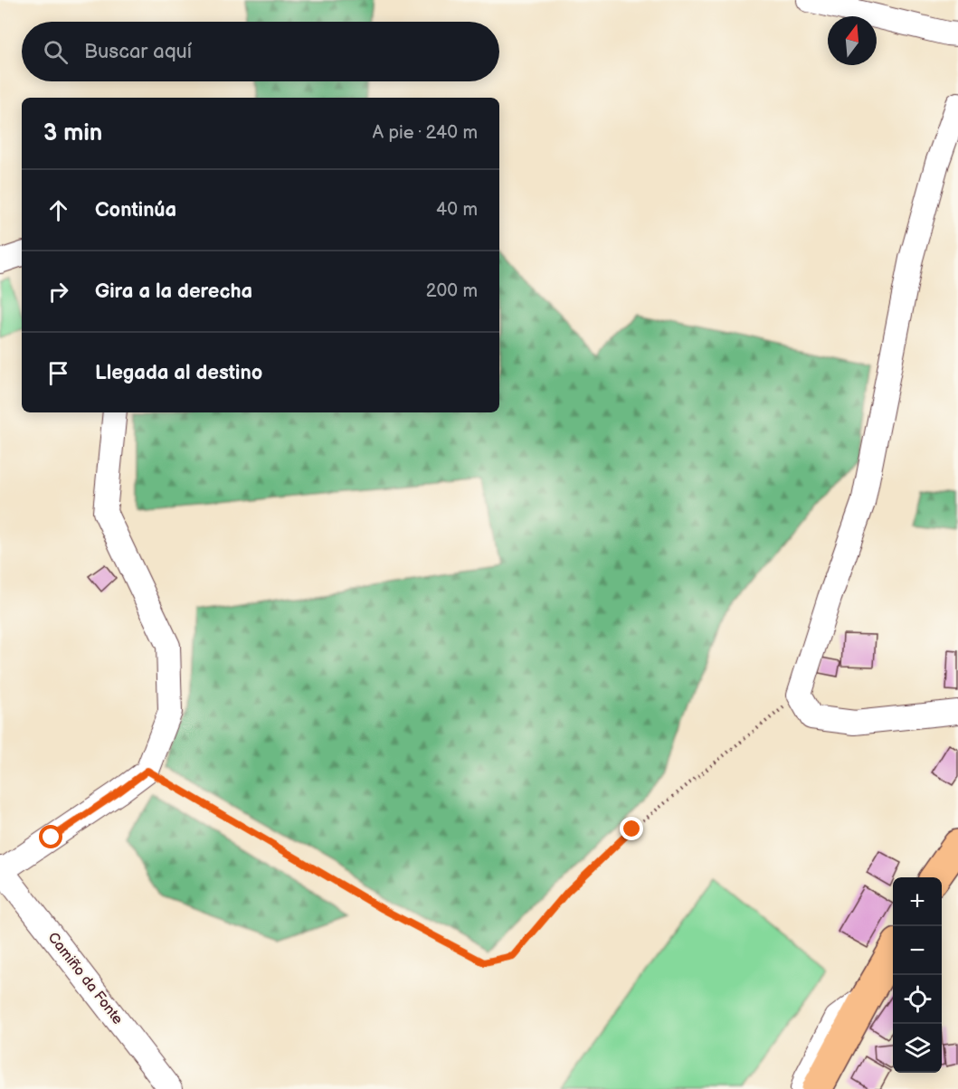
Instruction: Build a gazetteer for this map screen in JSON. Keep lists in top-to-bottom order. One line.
{"streets":{"street":["Camiño da Fonte"]},"north":"top","page":{"search":"Buscar aquí","heading":["3 min","A pie · 240 m"],"list":[["Continúa","40 m"],["Gira a la derecha","200 m"],"Llegada al destino"],"map_buttons":["+","−"]}}
